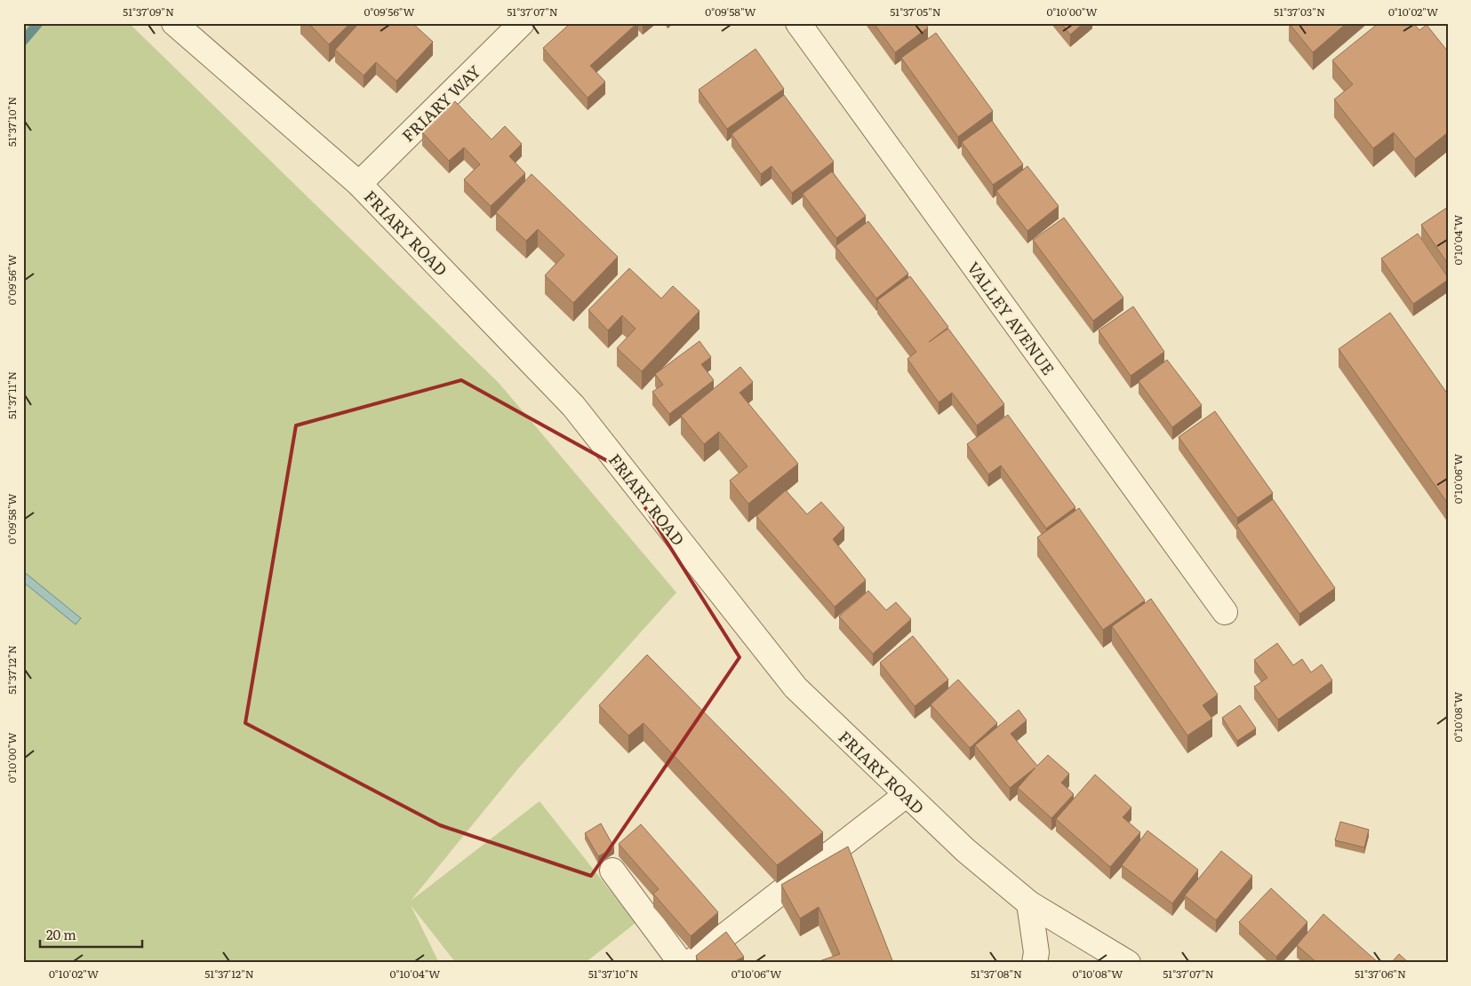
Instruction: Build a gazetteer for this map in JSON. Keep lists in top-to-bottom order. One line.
{"streets":{"street":["FRIARY WAY","FRIARY ROAD","VALLEY AVENUE"]},"crossings":[["FRIARY WAY","FRIARY ROAD"]],"scale_bar":"20 m","coordinates":["51°37'09\"N","0°09'56\"W","51°37'07\"N","0°09'58\"W","51°37'05\"N","0°10'00\"W","51°37'03\"N","0°10'02\"W","51°37'10\"N","0°10'04\"W","51°37'11\"N","0°10'06\"W","51°37'12\"N","0°10'08\"W","51°37'08\"N","51°37'06\"N"]}
